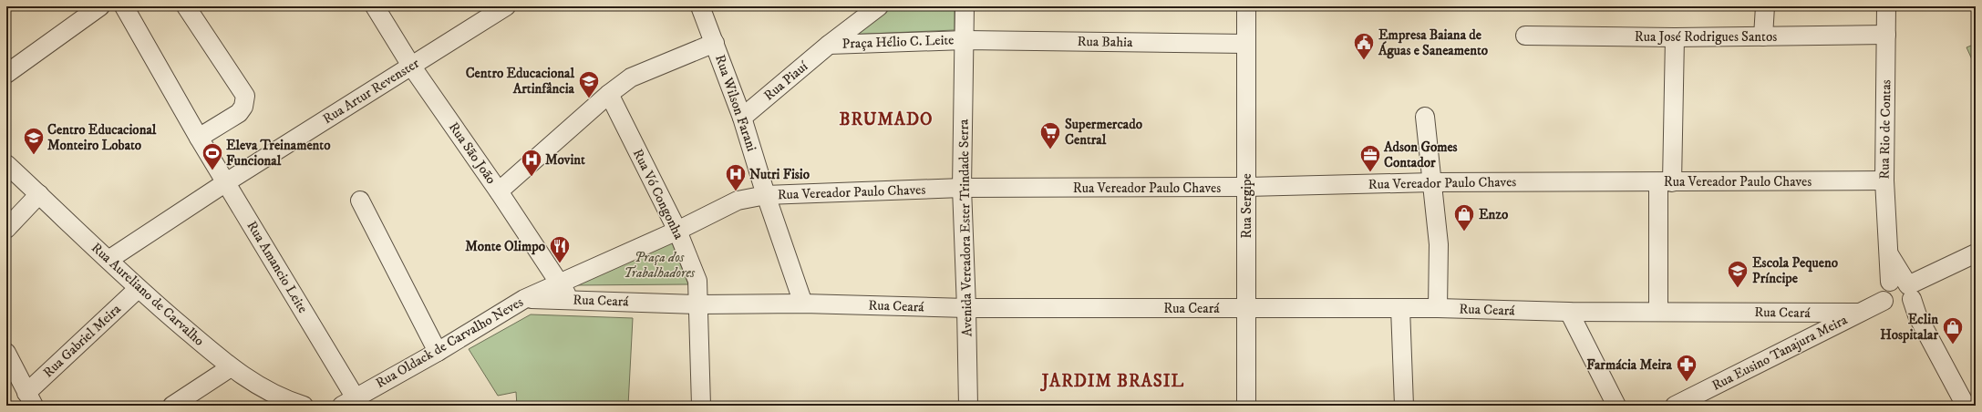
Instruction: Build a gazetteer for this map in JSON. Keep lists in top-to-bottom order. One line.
{"streets":{"street":["Rua José Rodrigues Santos","Praça Hélio C. Leite","Rua Bahia","Rua Piauí","Rua Artur Revenster","Rua Wilson Farani","Rua Rio de Contas","Rua São João","Rua Vereador Paulo Chaves","Rua Vó Congonha","Rua Sergipe","Avenida Vereadora Ester Trindade Serra","Rua Amancio Leite","Rua Aureliano de Carvalho","Rua Ceará","Rua Gabriel Meira","Rua Oldack de Carvalho Neves","Rua Eusino Tanajura Meira"]},"crossings":[["Rua José Rodrigues Santos","Rua Rio de Contas"],["Praça Hélio C. Leite","Rua Bahia"],["Praça Hélio C. Leite","Rua Piauí"],["Praça Hélio C. Leite","Avenida Vereadora Ester Trindade Serra"],["Rua Bahia","Rua Sergipe"],["Rua Bahia","Avenida Vereadora Ester Trindade Serra"],["Rua Piauí","Rua Wilson Farani"],["Rua Artur Revenster","Rua São João"],["Rua Artur Revenster","Rua Amancio Leite"],["Rua Artur Revenster","Rua Aureliano de Carvalho"],["Rua Wilson Farani","Rua Vereador Paulo Chaves"],["Rua Wilson Farani","Rua Ceará"],["Rua Rio de Contas","Rua Vereador Paulo Chaves"],["Rua São João","Rua Vereador Paulo Chaves"],["Rua São João","Rua Ceará"],["Rua São João","Rua Oldack de Carvalho Neves"],["Rua Vereador Paulo Chaves","Rua Vó Congonha"],["Rua Vereador Paulo Chaves","Rua Sergipe"],["Rua Vereador Paulo Chaves","Avenida Vereadora Ester Trindade Serra"],["Rua Vereador Paulo Chaves","Rua Oldack de Carvalho Neves"],["Rua Vó Congonha","Rua Ceará"],["Rua Sergipe","Rua Ceará"],["Avenida Vereadora Ester Trindade Serra","Rua Ceará"],["Rua Amancio Leite","Rua Oldack de Carvalho Neves"],["Rua Aureliano de Carvalho","Rua Gabriel Meira"],["Rua Ceará","Rua Oldack de Carvalho Neves"],["Rua Ceará","Rua Eusino Tanajura Meira"]],"districts":["BRUMADO","JARDIM BRASIL"],"parks":["Praça dos Trabalhadores"],"places":{"public building":["Empresa Baiana de Águas e Saneamento"],"school or university":["Centro Educacional Artinfância","Centro Educacional Monteiro Lobato","Escola Pequeno Príncipe"],"supermarket":["Supermercado Central"],"sports":["Eleva Treinamento Funcional"],"office":["Adson Gomes Contador"],"hospital":["Movint","Nutri Fisio"],"shop":["Enzo","Eclin Hospitalar"],"restaurant":["Monte Olimpo"],"pharmacy":["Farmácia Meira"]}}
